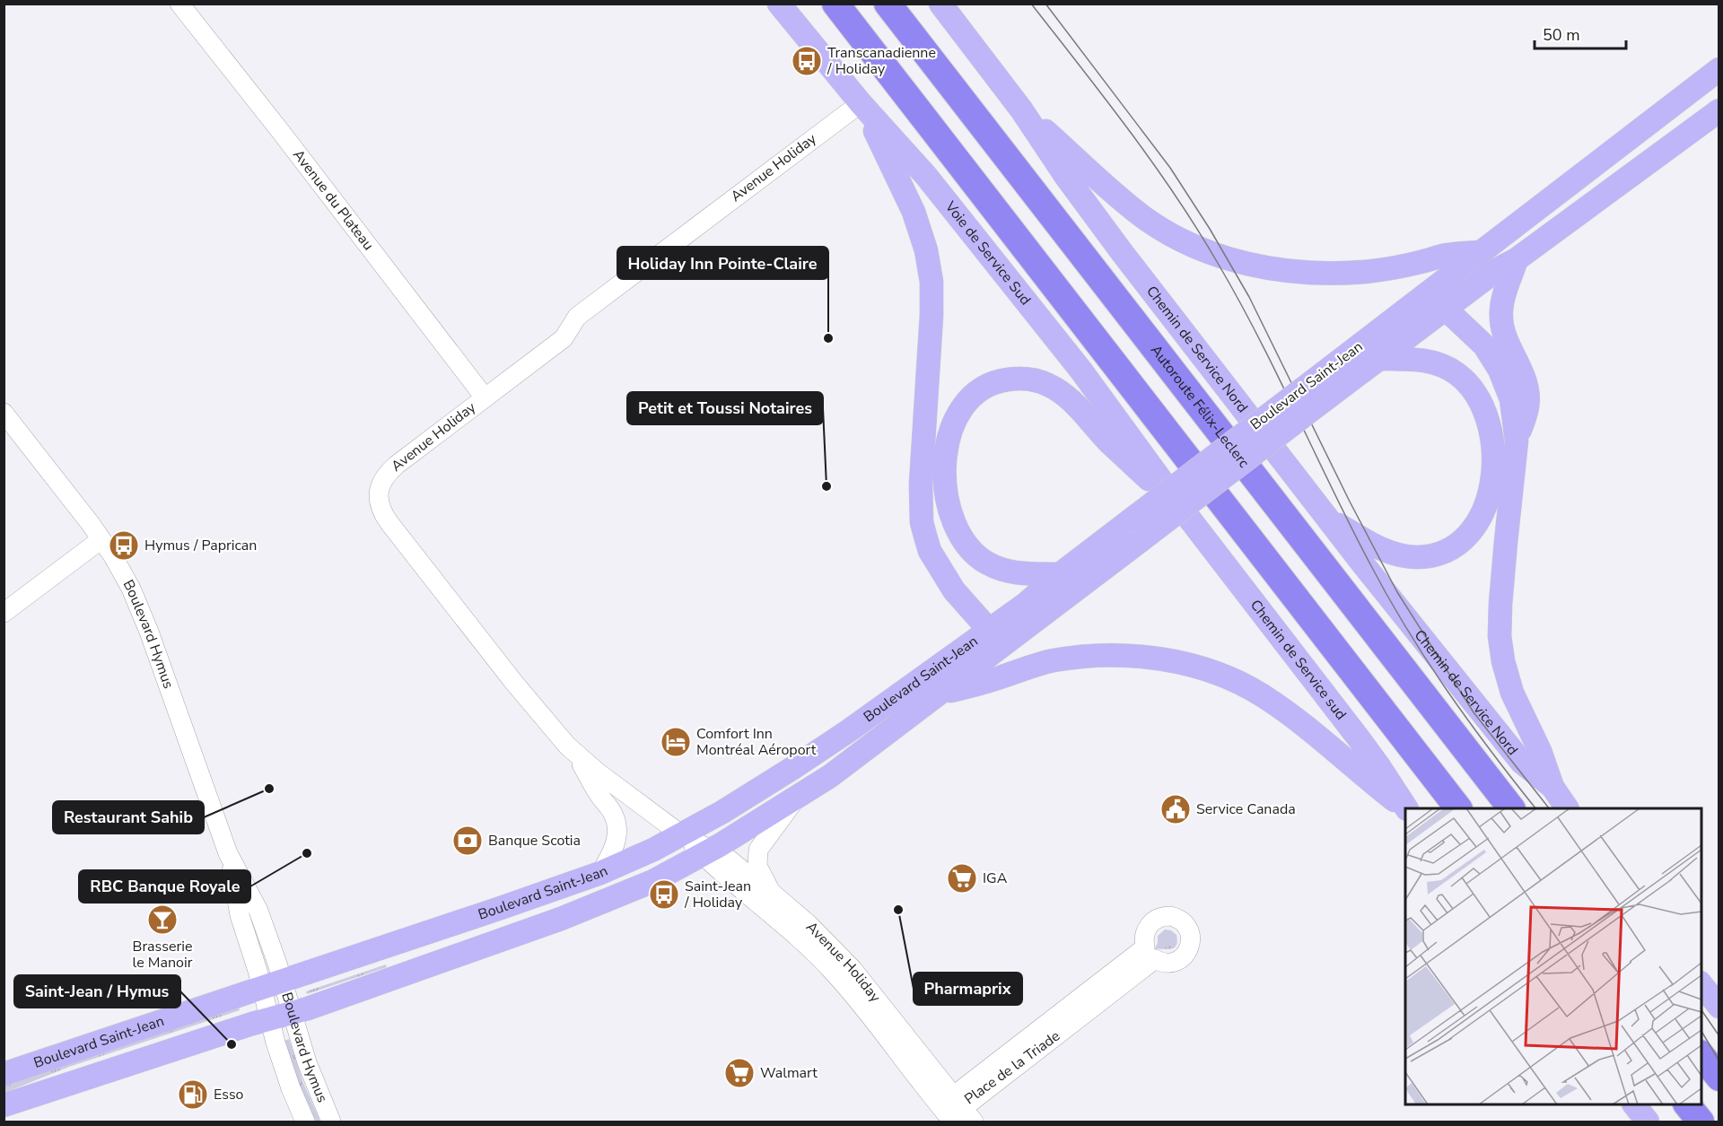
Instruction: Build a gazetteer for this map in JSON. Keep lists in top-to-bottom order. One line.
{"streets":{"highway":["Autoroute Félix-Leclerc"],"main road":["Voie de Service Sud","Chemin de Service Nord","Boulevard Saint-Jean","Chemin de Service sud"],"street":["Avenue Holiday","Avenue du Plateau","Boulevard Hymus","Place de la Triade"]},"crossings":[["Avenue Holiday","Avenue du Plateau"],["Avenue Holiday","Voie de Service Sud"],["Avenue Holiday","Boulevard Saint-Jean"],["Avenue Holiday","Place de la Triade"],["Voie de Service Sud","Chemin de Service sud"],["Boulevard Saint-Jean","Boulevard Hymus"]],"places":{"bus stop":["Transcanadienne / Holiday","Hymus / Paprican","Saint-Jean / Holiday"],"other":["Holiday Inn Pointe-Claire","Petit et Toussi Notaires","Restaurant Sahib","RBC Banque Royale","Pharmaprix","Saint-Jean / Hymus"],"hotel":["Comfort Inn Montréal Aéroport"],"public building":["Service Canada"],"bank":["Banque Scotia"],"supermarket":["IGA","Walmart"],"bar":["Brasserie le Manoir"],"fuel station":["Esso"]},"scale_bar":"50 m"}
